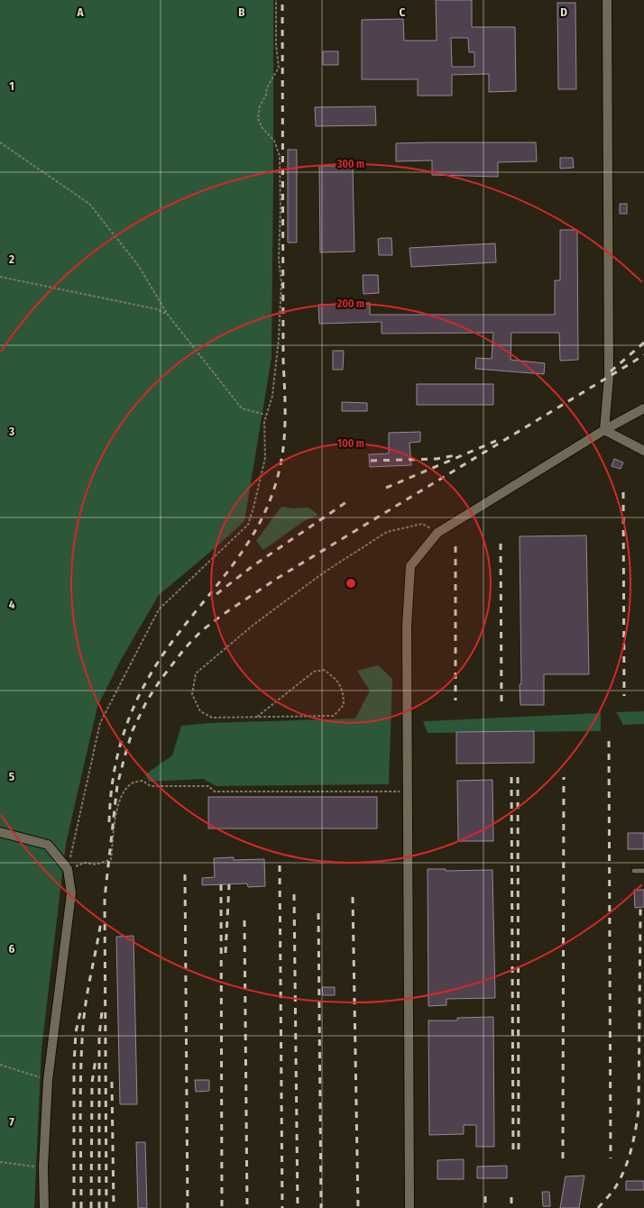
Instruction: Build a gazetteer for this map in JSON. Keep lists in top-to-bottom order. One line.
{"grid":{"columns":["A","B","C","D"],"rows":["1","2","3","4","5","6","7"]},"rings":["300 m","200 m","100 m"]}
